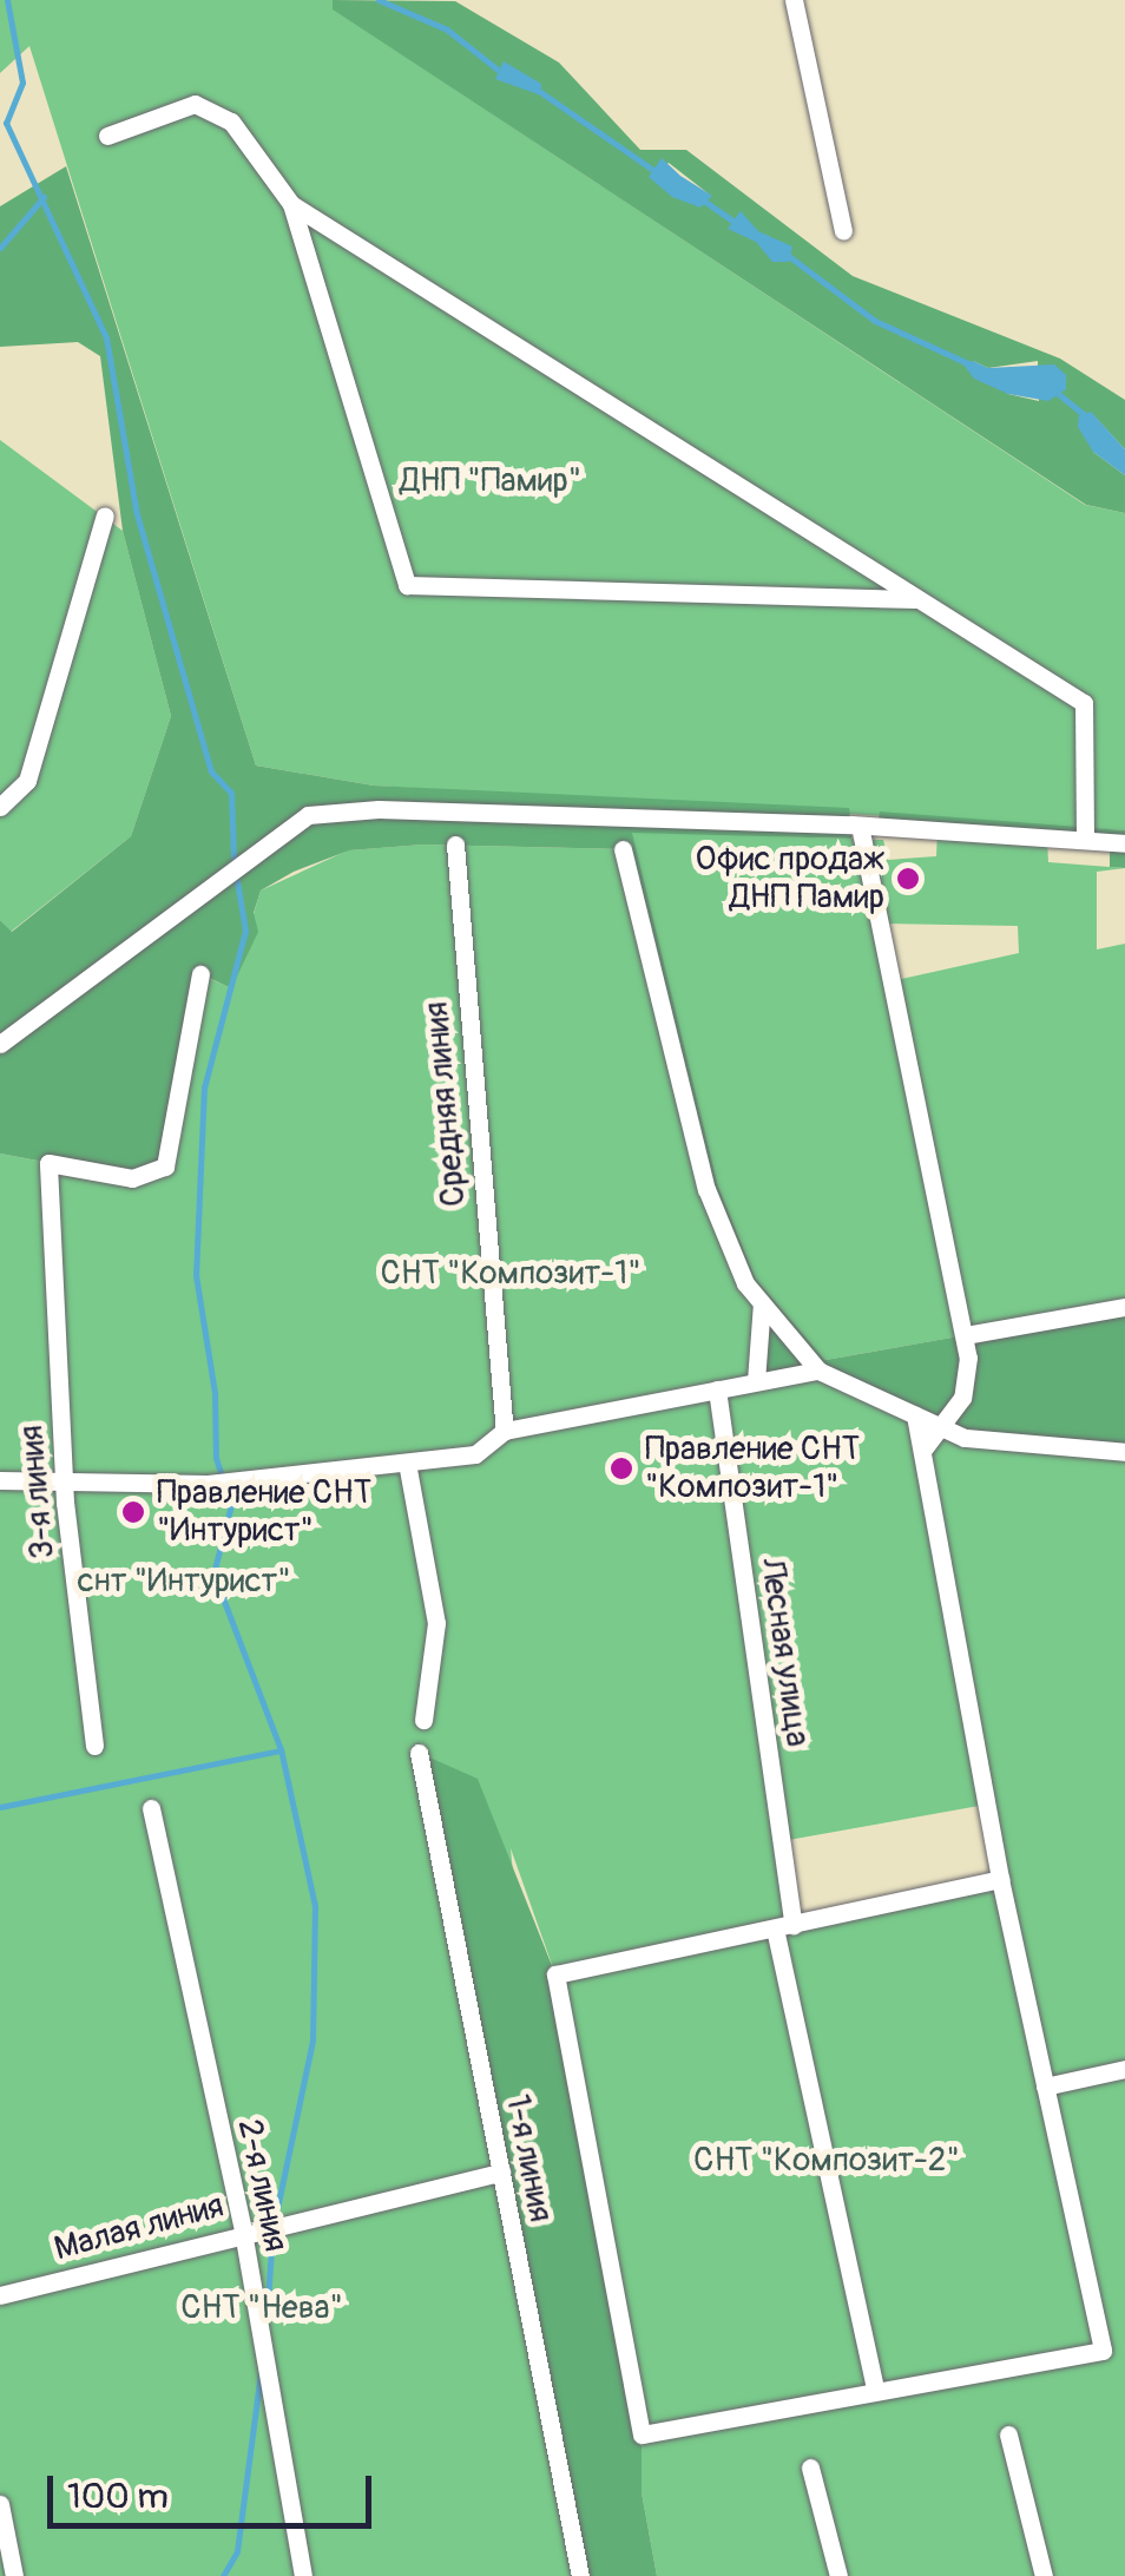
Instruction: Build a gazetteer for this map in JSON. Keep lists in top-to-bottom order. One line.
{"streets":{"street":["Средняя линия","3-я линия","Лесная улица","1-я линия","2-я линия","Малая линия"]},"crossings":[["1-я линия","Малая линия"],["2-я линия","Малая линия"]],"parks":["ДНП \"Памир\"","СНТ \"Композит-1\"","снт \"Интурист\"","СНТ \"Композит-2\"","СНТ \"Нева\""],"places":["Офис продаж ДНП Памир","Правление СНТ \"Композит-1\"","Правление СНТ \"Интурист\""],"scale_bar":"100 m"}
